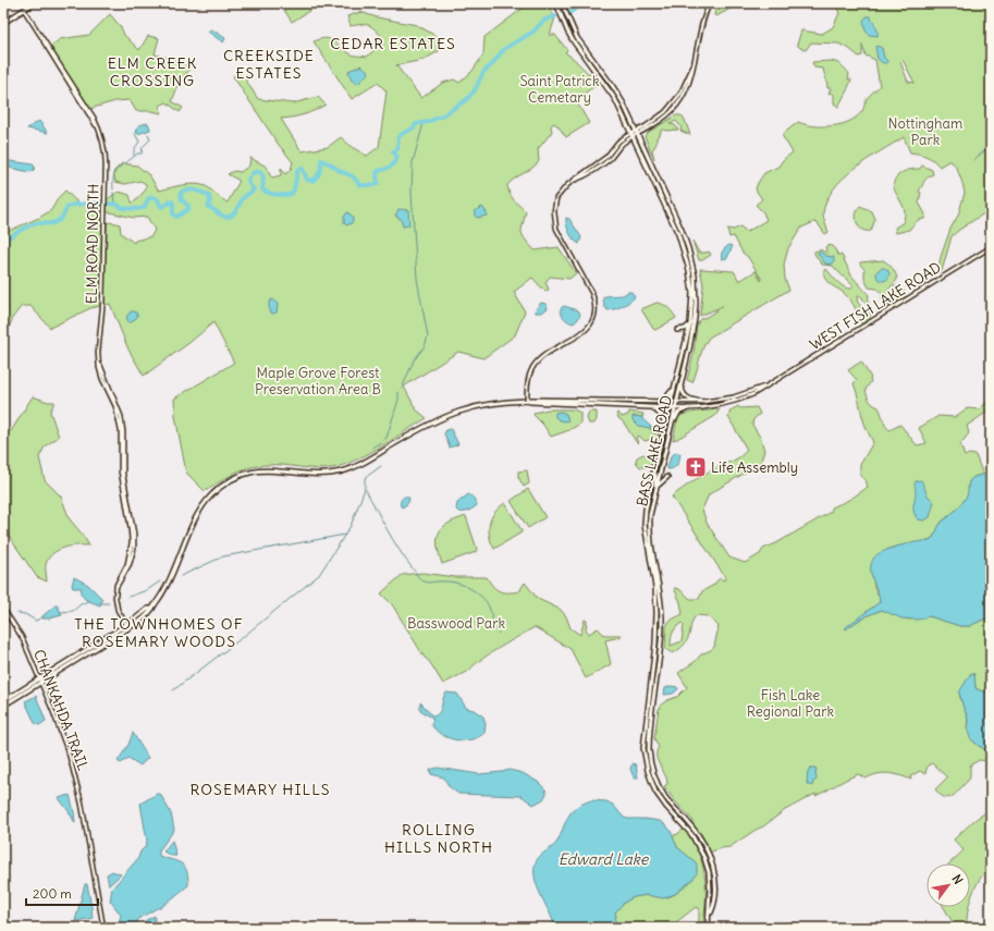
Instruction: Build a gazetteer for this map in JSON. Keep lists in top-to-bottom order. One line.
{"streets":{"main road":["BASS LAKE ROAD"],"street":["ELM ROAD NORTH","WEST FISH LAKE ROAD","CHANKAHDA TRAIL"]},"crossings":[["WEST FISH LAKE ROAD","BASS LAKE ROAD"]],"districts":["CEDAR ESTATES","CREEKSIDE ESTATES","ELM CREEK CROSSING","THE TOWNHOMES OF ROSEMARY WOODS","ROSEMARY HILLS","ROLLING HILLS NORTH"],"water":["Edward Lake"],"parks":["Saint Patrick Cemetary","Nottingham Park","Maple Grove Forest Preservation Area B","Basswood Park","Fish Lake Regional Park"],"places":{"church":["Life Assembly"]},"scale_bar":"200 m","north":"top right"}
